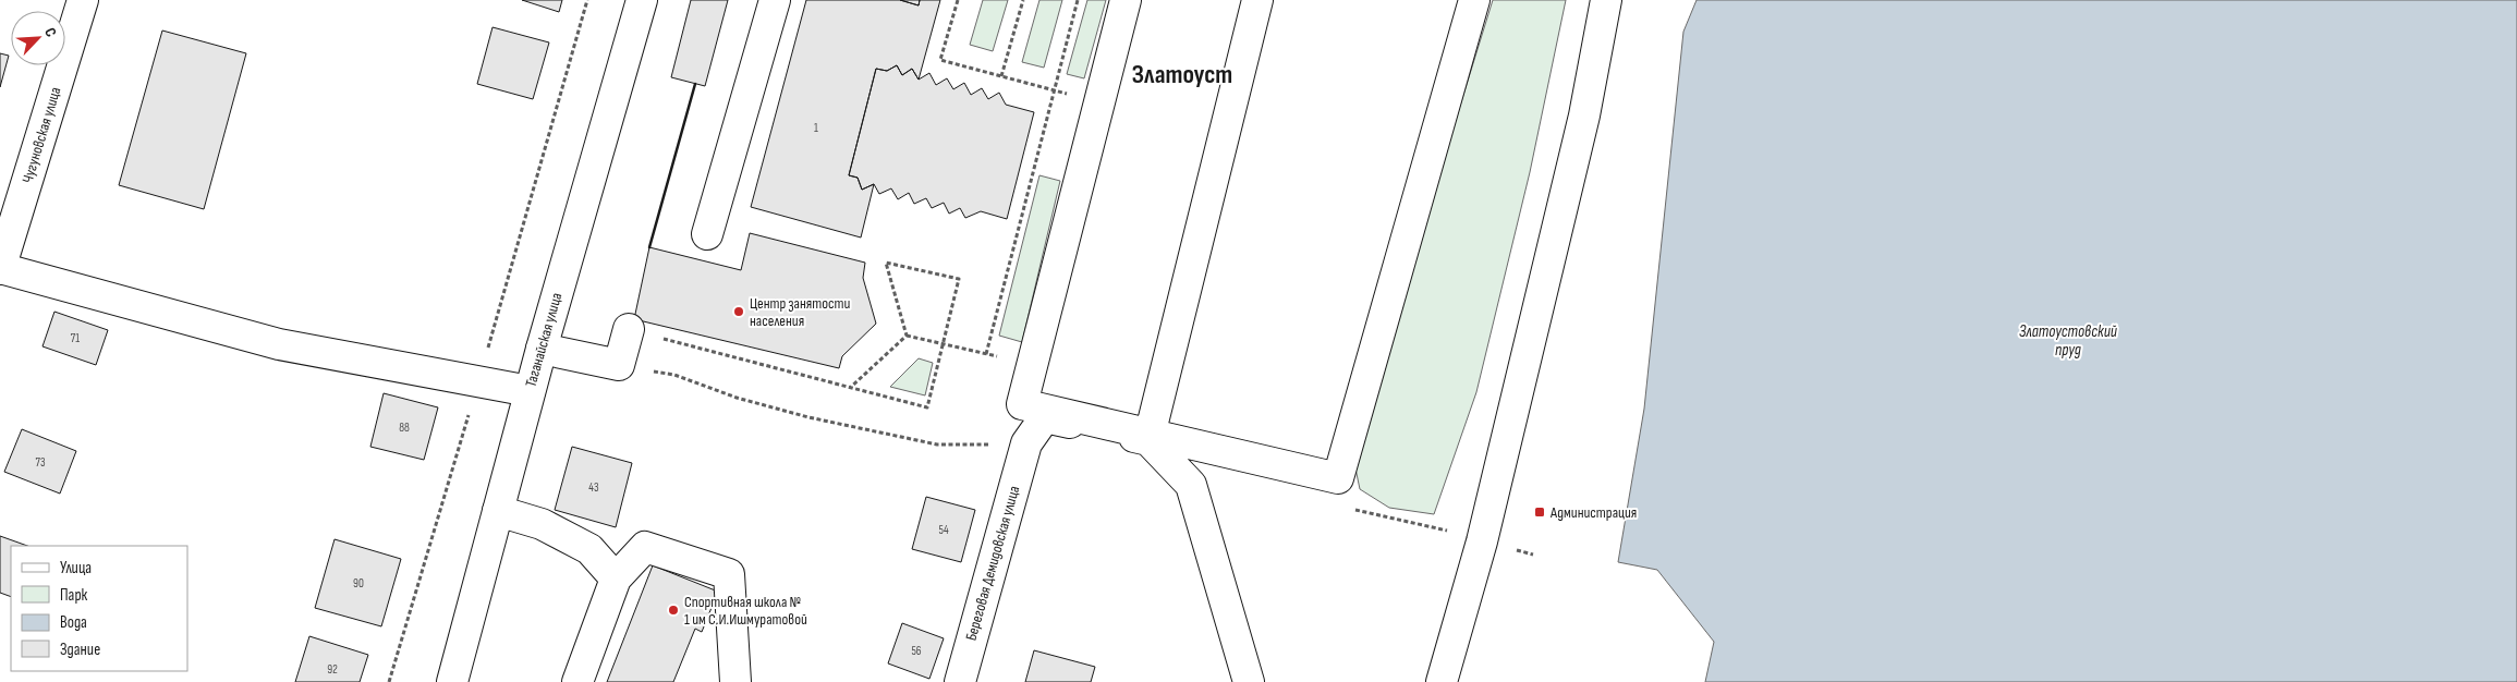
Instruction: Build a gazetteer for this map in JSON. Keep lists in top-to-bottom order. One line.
{"streets":{"street":["Чугуновская улица","Таганайская улица","Береговая Демидовская улица"]},"districts":["Златоуст"],"water":["Златоустовский пруд"],"places":{"other":["Центр занятости населения","Спортивная школа № 1 им С.И.Ишмуратовой"],"transit":["Администрация"]},"house_numbers":["1","71","88","73","43","54","90","56","92"],"legend":["Улица","Парк","Вода","Здание"],"north":"top right"}
